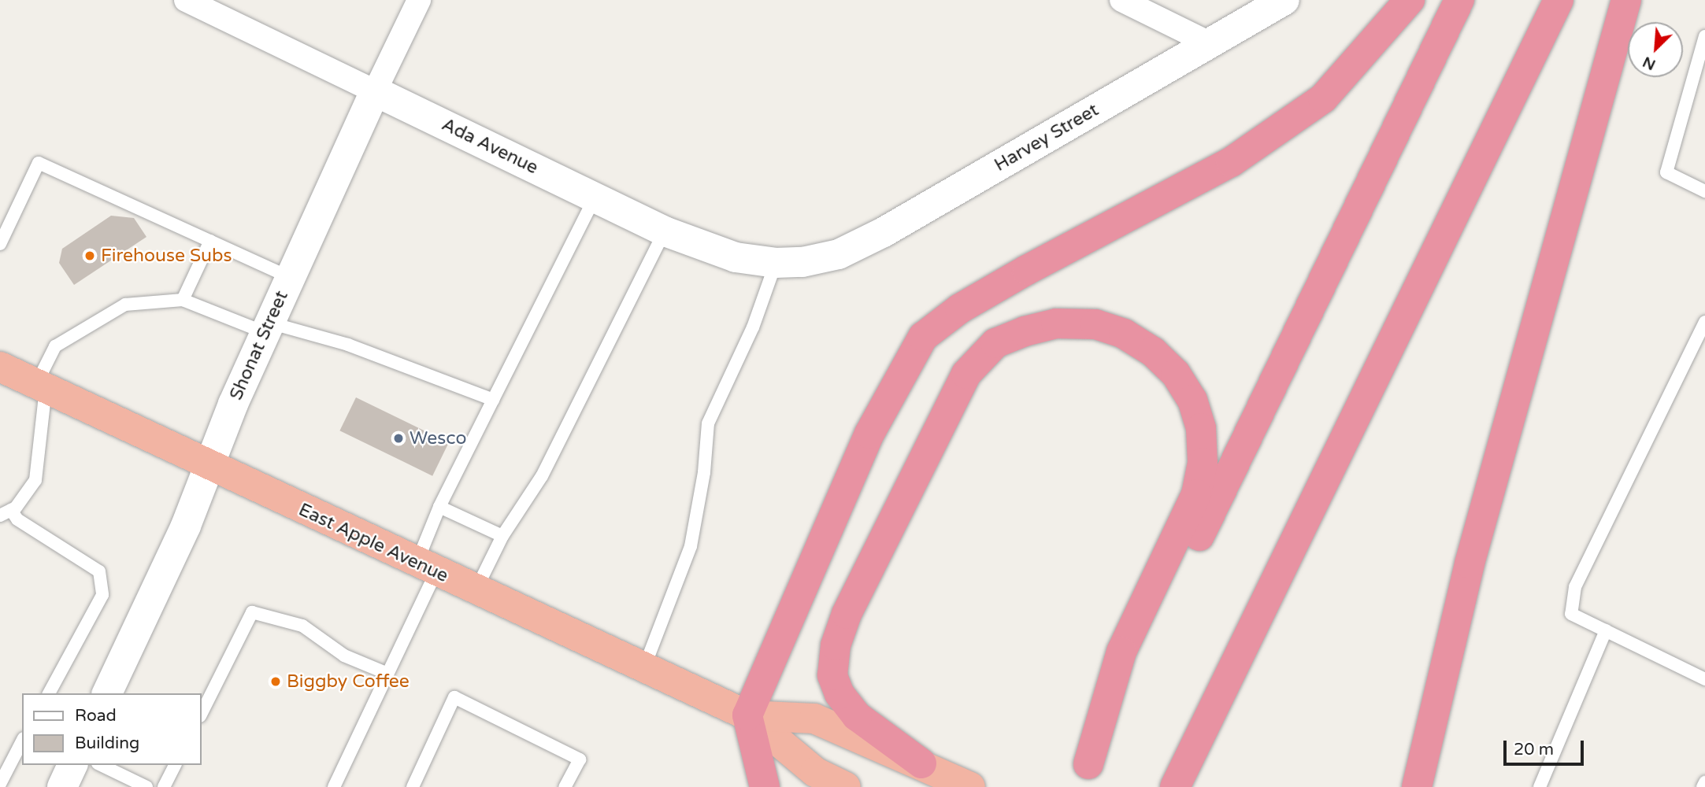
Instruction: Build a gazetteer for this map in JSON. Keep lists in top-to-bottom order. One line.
{"streets":{"highway":["East Apple Avenue"],"street":["Harvey Street","Ada Avenue","Shonat Street"]},"crossings":[["Harvey Street","Ada Avenue"],["Ada Avenue","Shonat Street"],["Shonat Street","East Apple Avenue"]],"places":["Firehouse Subs","Wesco","Biggby Coffee"],"legend":["Road","Building"],"scale_bar":"20 m","north":"bottom left"}
